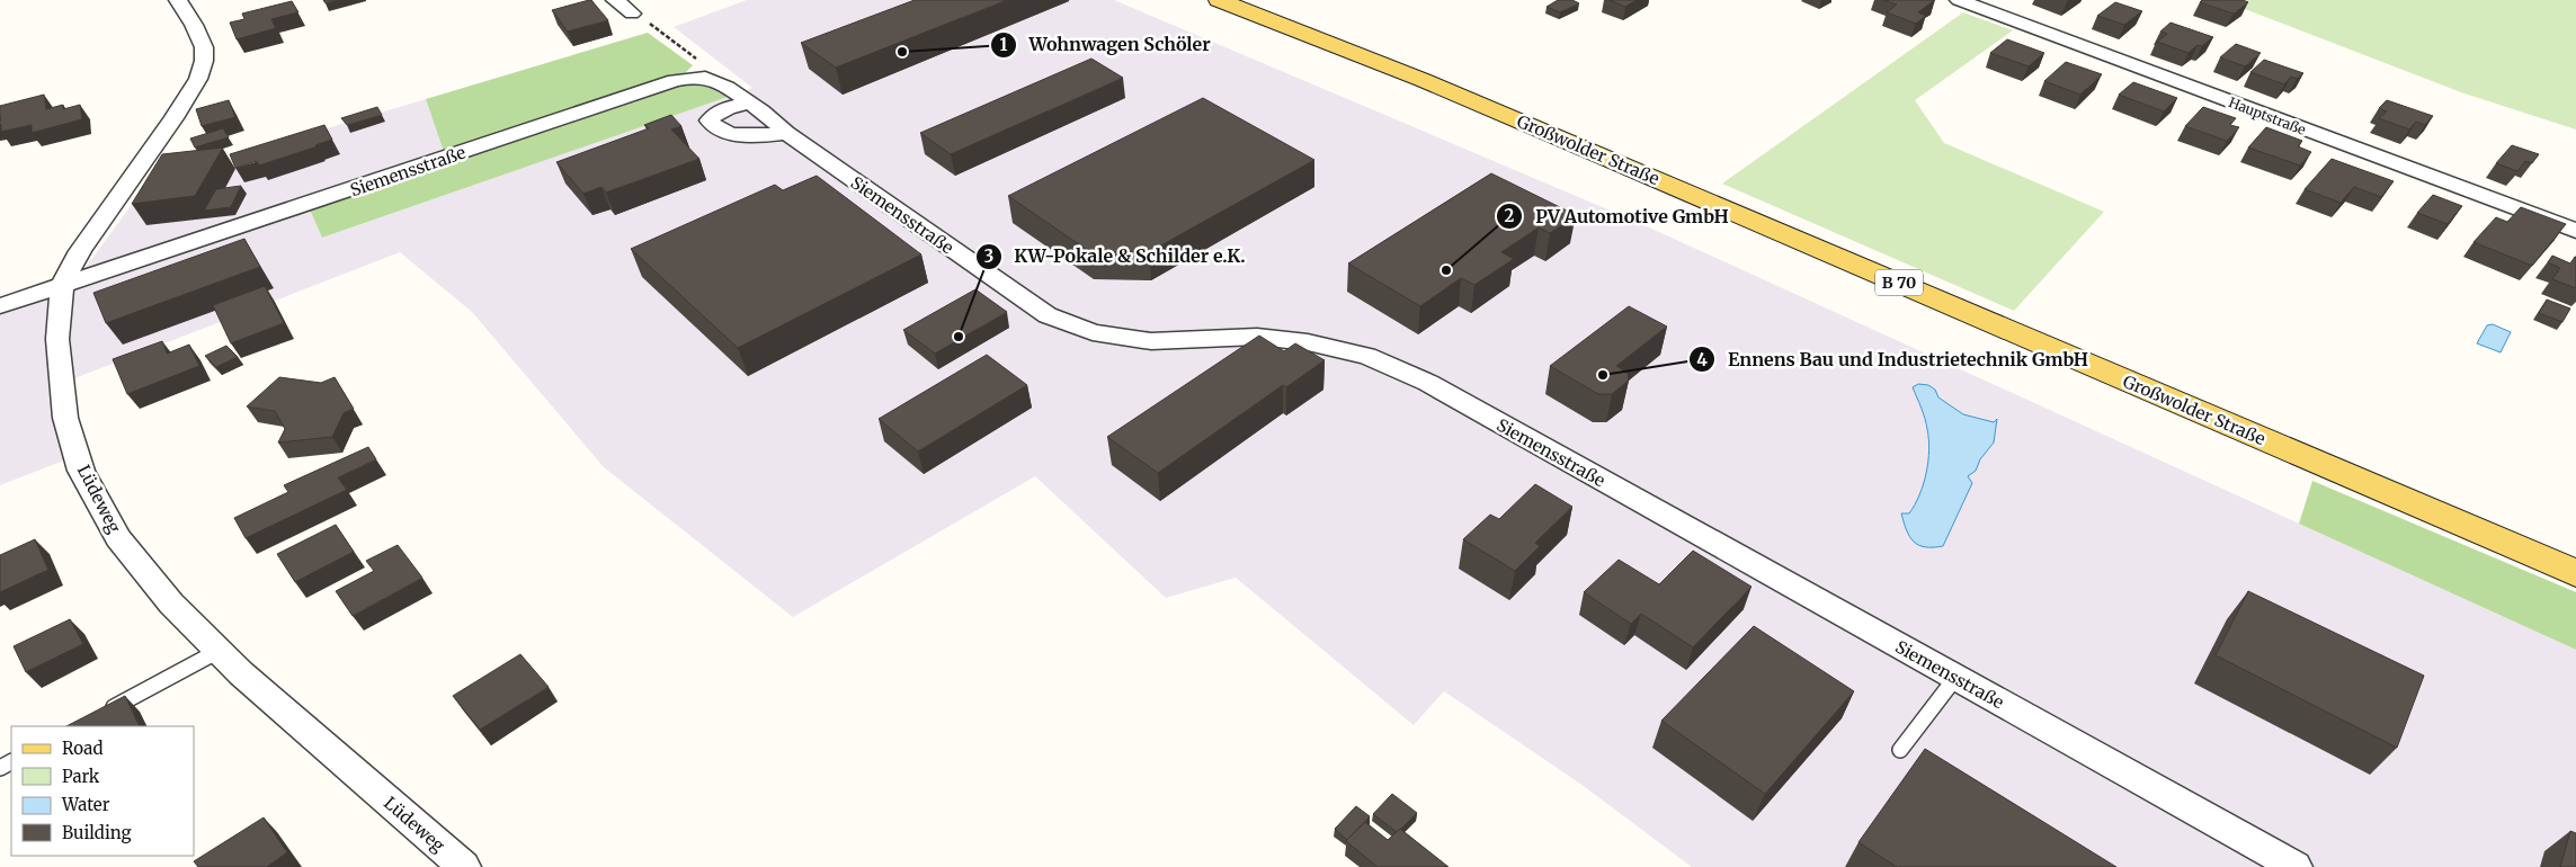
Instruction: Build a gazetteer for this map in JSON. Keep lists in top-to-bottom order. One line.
{"streets":{"main road":["Großwolder Straße","B 70"],"street":["Hauptstraße","Siemensstraße","Lüdeweg"]},"crossings":[["Siemensstraße","Lüdeweg"]],"places":["Wohnwagen Schöler","PV Automotive GmbH","KW-Pokale & Schilder e.K.","Ennens Bau und Industrietechnik GmbH"],"legend":["Road","Park","Water","Building"]}
